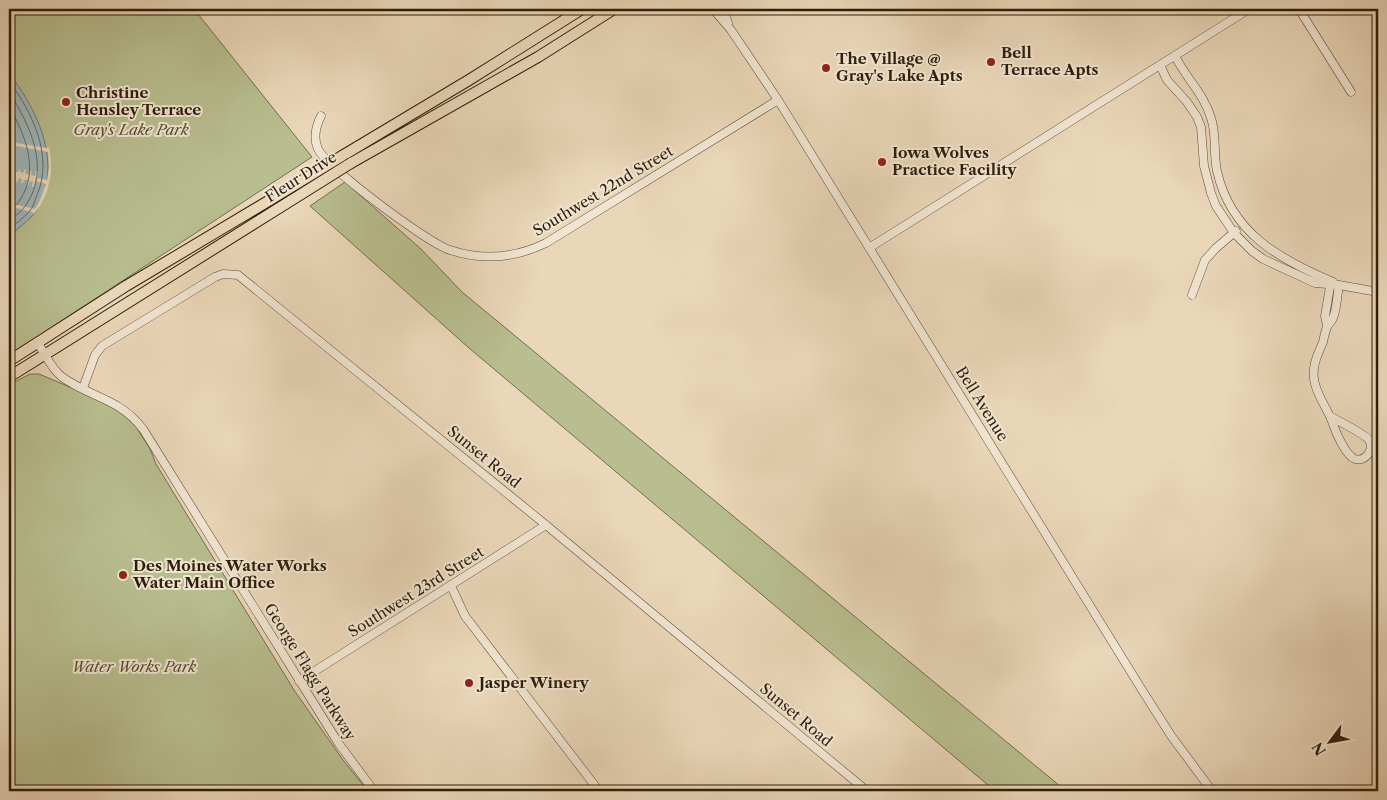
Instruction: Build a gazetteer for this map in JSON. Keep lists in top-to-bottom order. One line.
{"streets":{"main road":["Fleur Drive"],"street":["Southwest 22nd Street","Bell Avenue","Sunset Road","Southwest 23rd Street","George Flagg Parkway"]},"crossings":[["Fleur Drive","George Flagg Parkway"],["Southwest 22nd Street","Bell Avenue"],["Sunset Road","Southwest 23rd Street"],["Sunset Road","George Flagg Parkway"],["Southwest 23rd Street","George Flagg Parkway"]],"parks":["Gray's Lake Park","Water Works Park"],"places":["Bell Terrace Apts","The Village @ Gray's Lake Apts","Christine Hensley Terrace","Iowa Wolves Practice Facility","Des Moines Water Works Water Main Office","Jasper Winery"],"north":"bottom left"}
